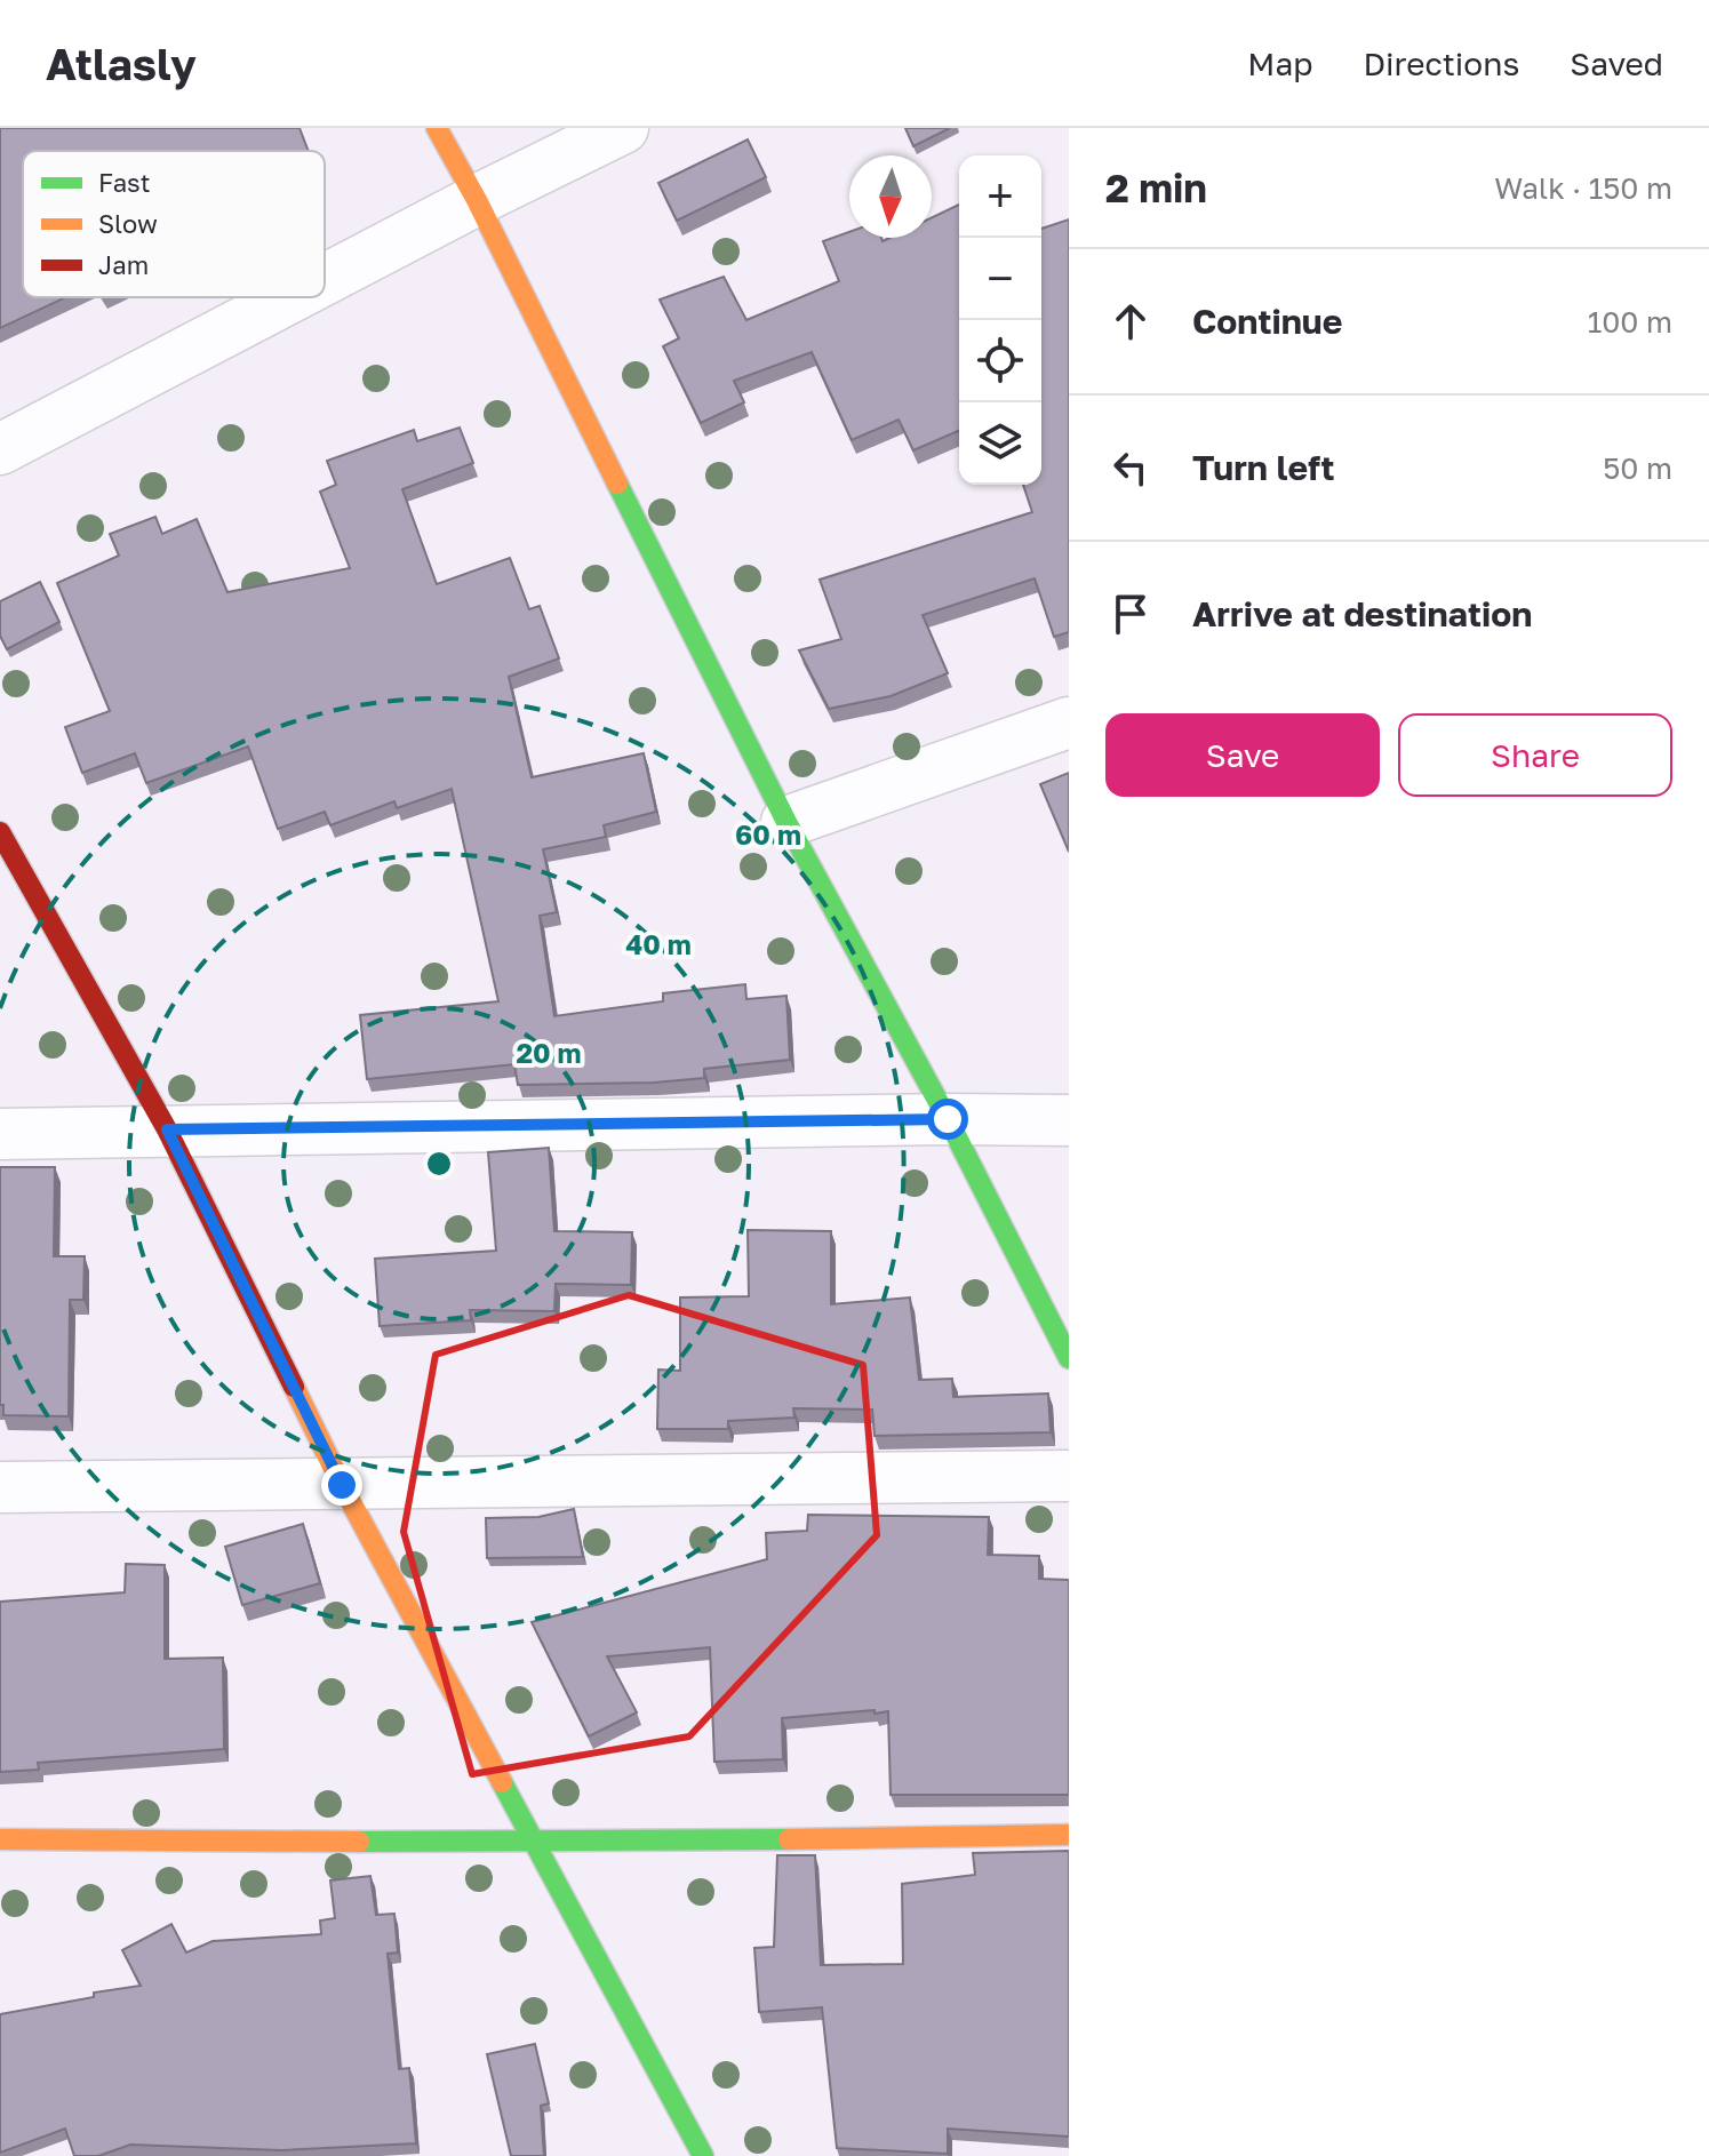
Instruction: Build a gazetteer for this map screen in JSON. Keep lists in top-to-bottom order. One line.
{"legend":["Fast","Slow","Jam"],"north":"bottom","page":{"header":"Atlasly","nav":["Map","Directions","Saved"],"heading":["2 min","Walk · 150 m"],"map_buttons":["+","−"],"list":[["Continue","100 m"],["Turn left","50 m"],"Arrive at destination"],"buttons":["Save","Share"]},"rings":["60 m","40 m","20 m"]}
